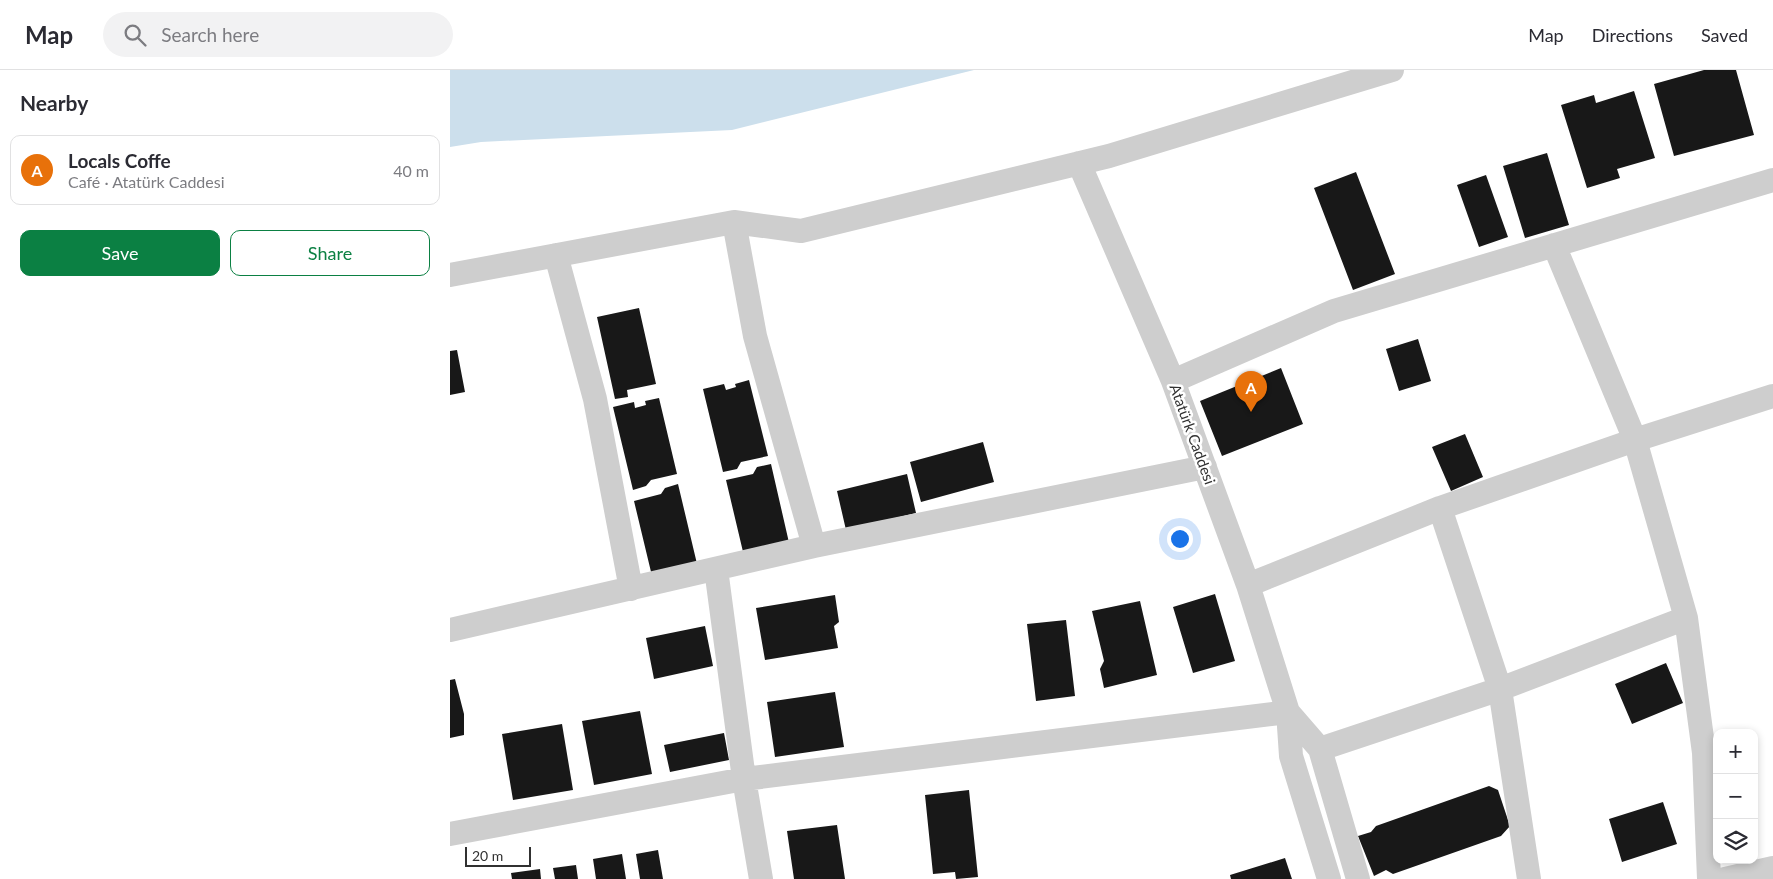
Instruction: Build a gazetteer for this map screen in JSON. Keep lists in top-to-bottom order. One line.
{"streets":{"street":["Atatürk Caddesi"]},"scale_bar":"20 m","page":{"header":"Map","search":"Search here","nav":["Map","Directions","Saved"],"heading":"Nearby","list":[{"mark":"A","name":"Locals Coffe","note":"Café · Atatürk Caddesi","value":"40 m"}],"buttons":["Save","Share"],"pins":"A","map_buttons":["+","−"],"scale":"20 m"}}
